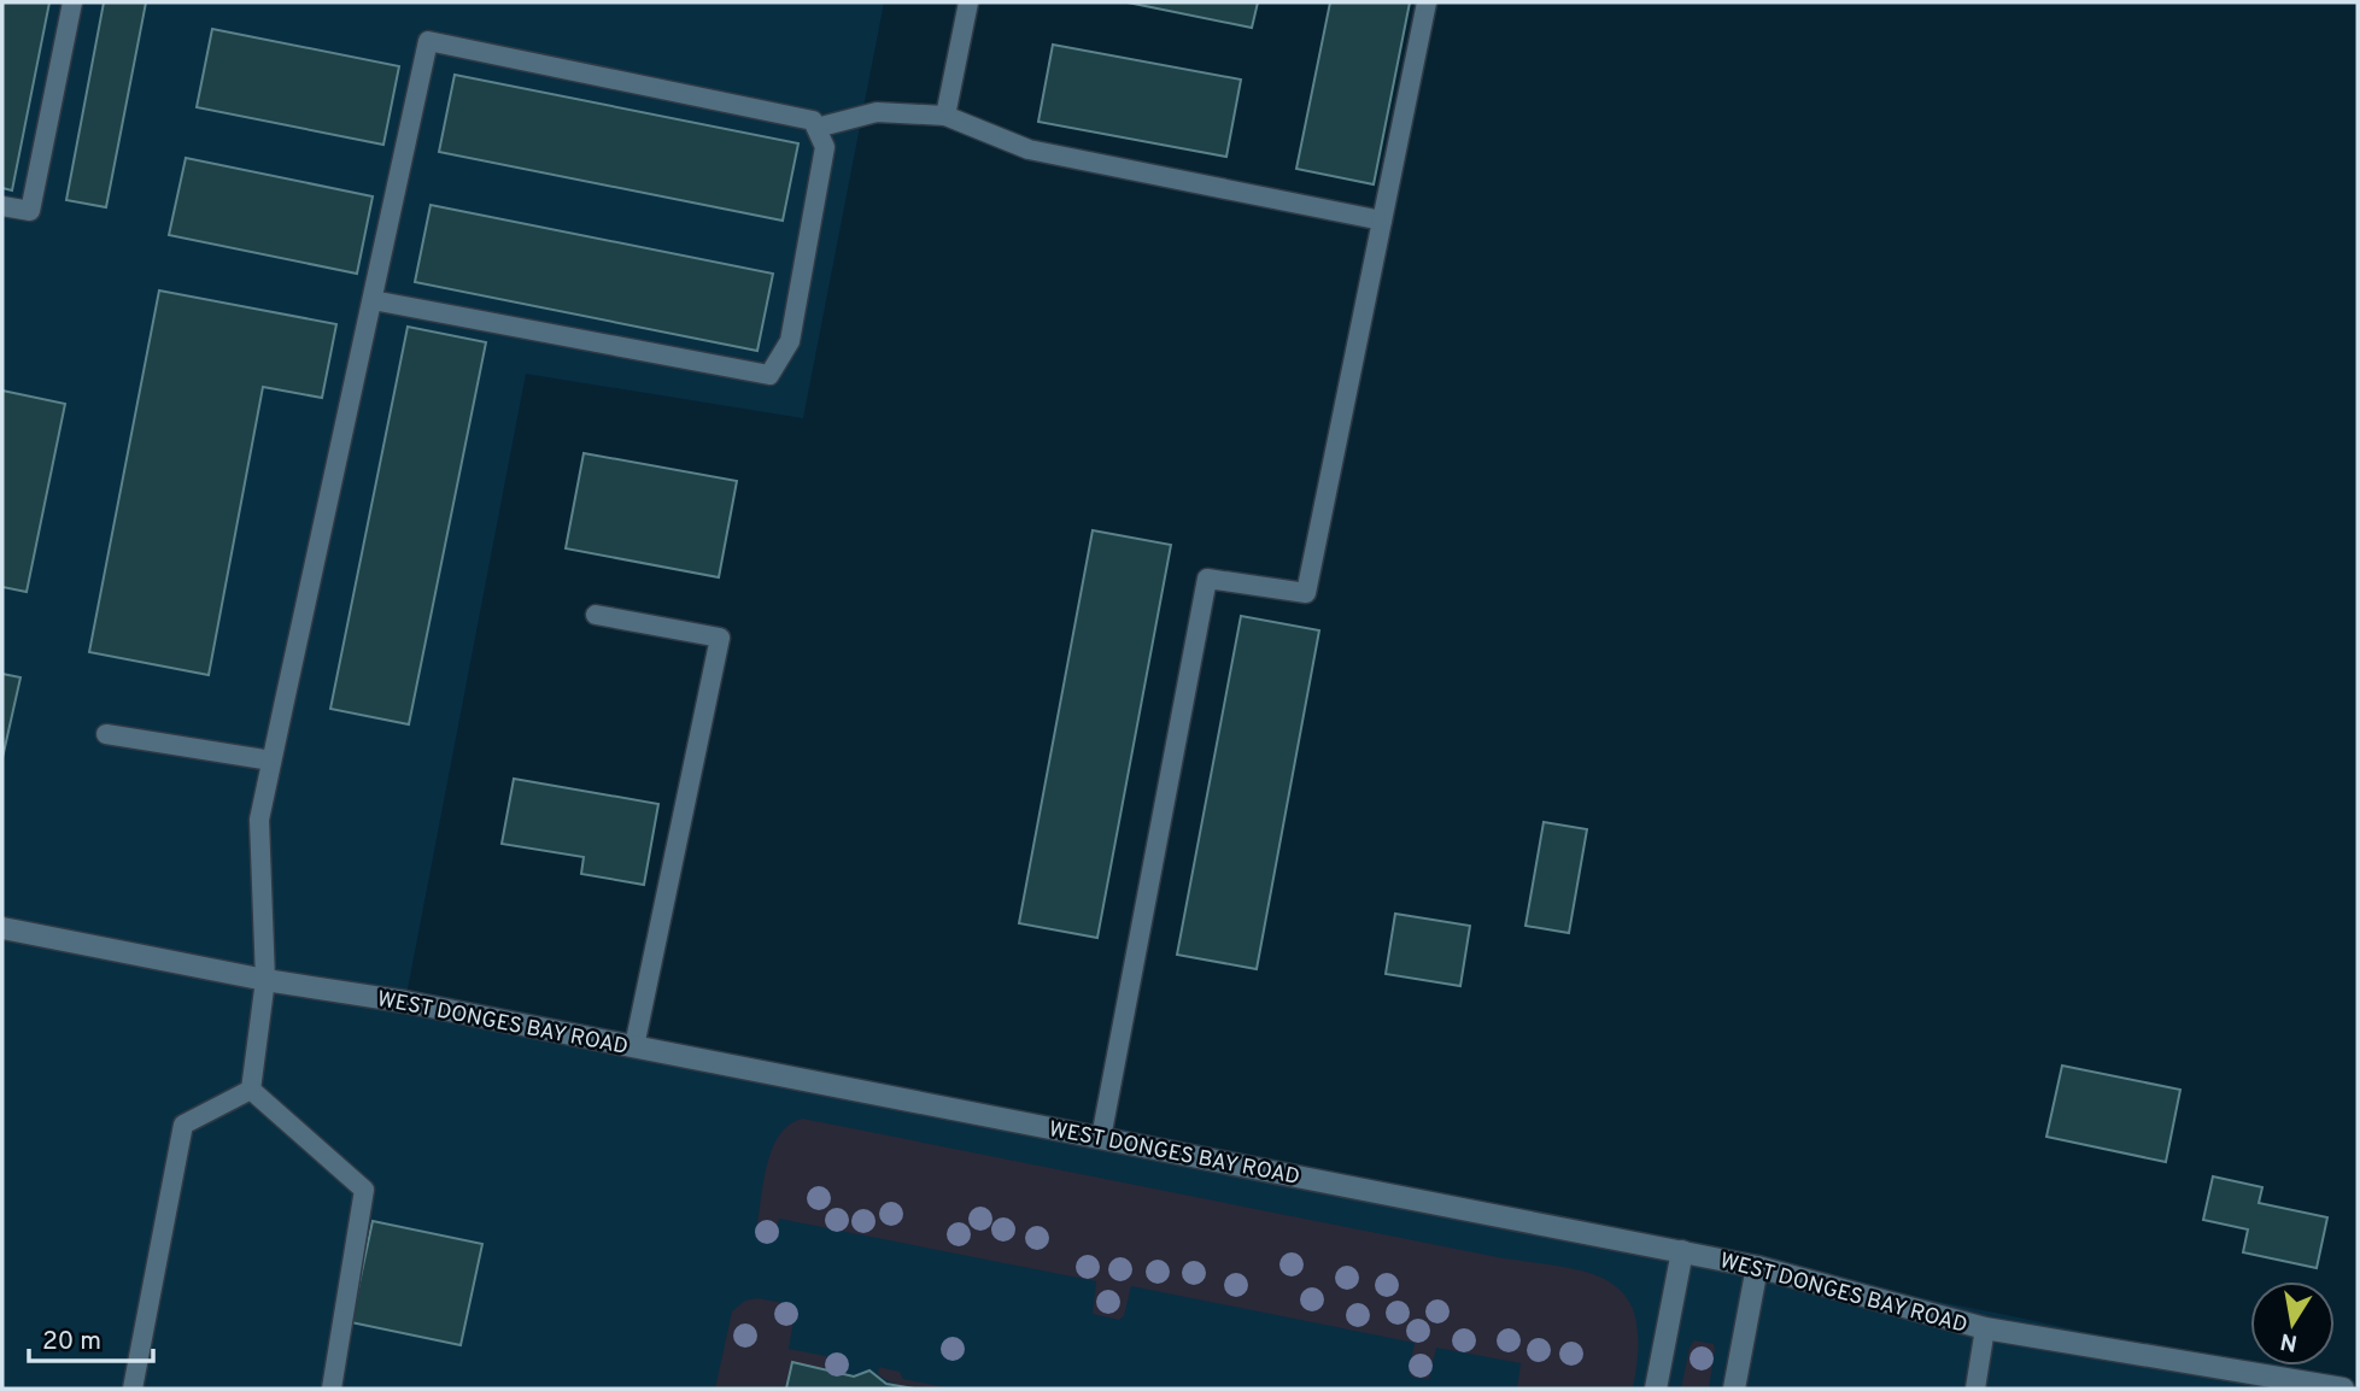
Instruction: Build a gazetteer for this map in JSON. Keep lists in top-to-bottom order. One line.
{"streets":{"street":["WEST DONGES BAY ROAD"]},"scale_bar":"20 m","north":"bottom"}
